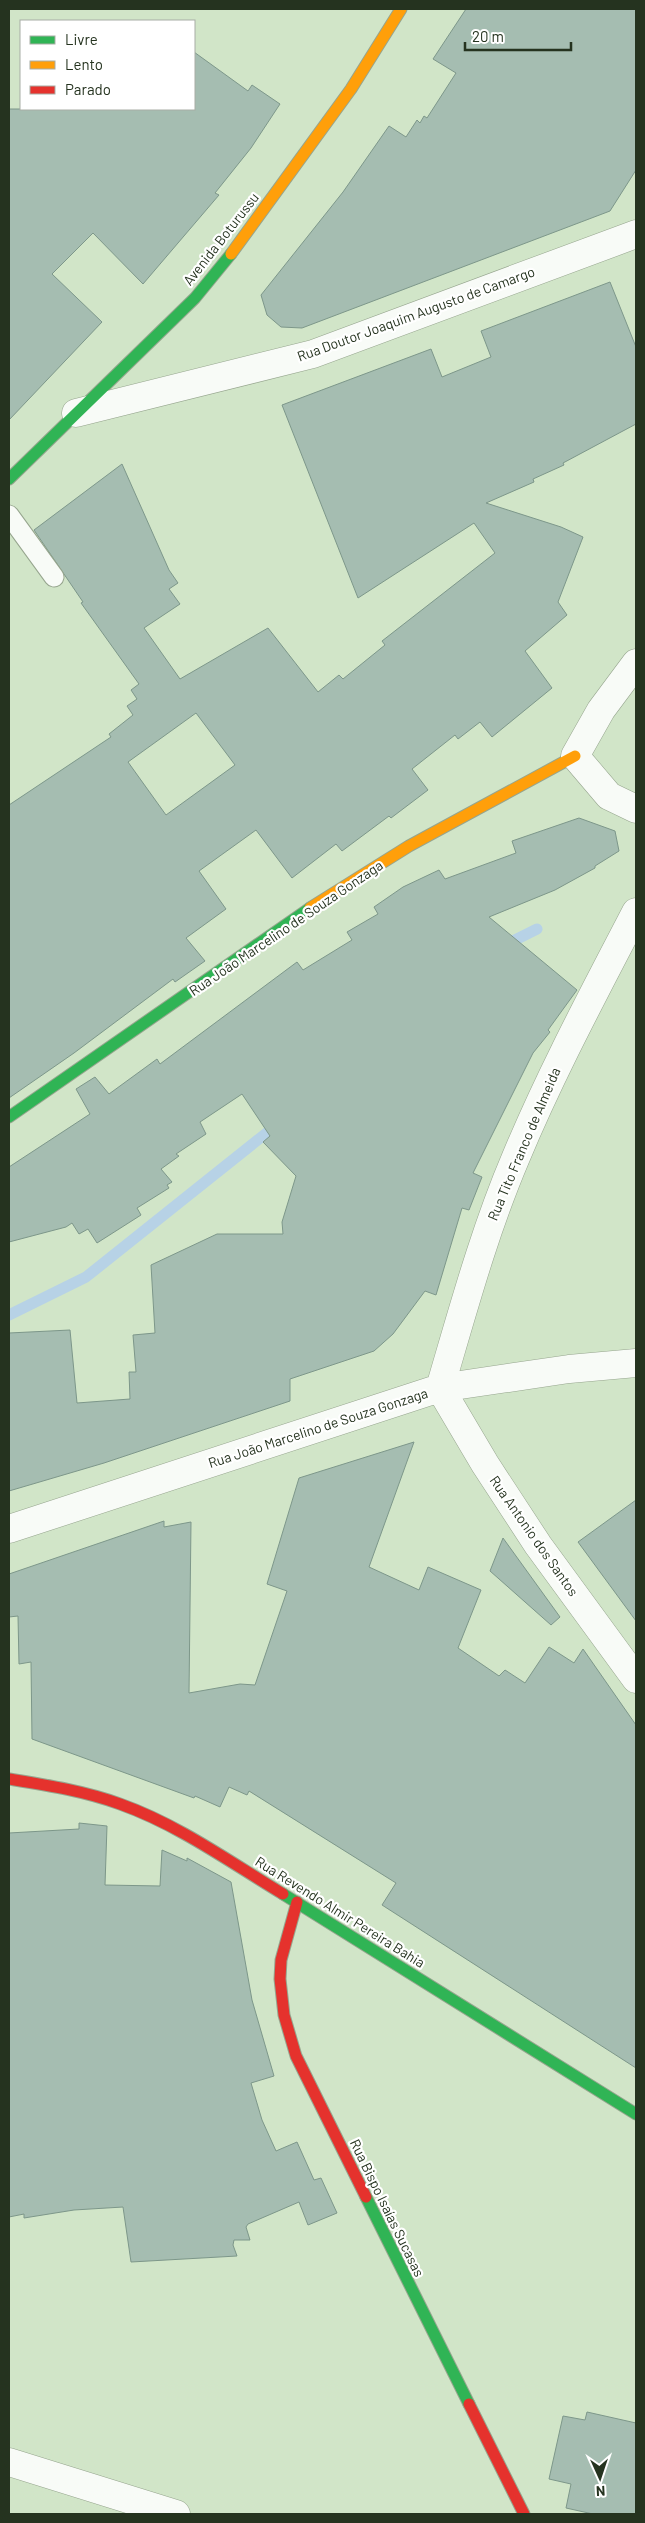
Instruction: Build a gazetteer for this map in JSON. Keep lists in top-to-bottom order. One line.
{"streets":{"street":["Avenida Boturussu","Rua Doutor Joaquim Augusto de Camargo","Rua João Marcelino de Souza Gonzaga","Rua Tito Franco de Almeida","Rua Antonio dos Santos","Rua Revendo Almir Pereira Bahia","Rua Bispo Isaías Sucasas"]},"crossings":[["Avenida Boturussu","Rua Doutor Joaquim Augusto de Camargo"],["Rua João Marcelino de Souza Gonzaga","Rua Tito Franco de Almeida"],["Rua João Marcelino de Souza Gonzaga","Rua Antonio dos Santos"],["Rua Tito Franco de Almeida","Rua Antonio dos Santos"],["Rua Revendo Almir Pereira Bahia","Rua Bispo Isaías Sucasas"]],"legend":["Livre","Lento","Parado"],"scale_bar":"20 m","north":"bottom"}
